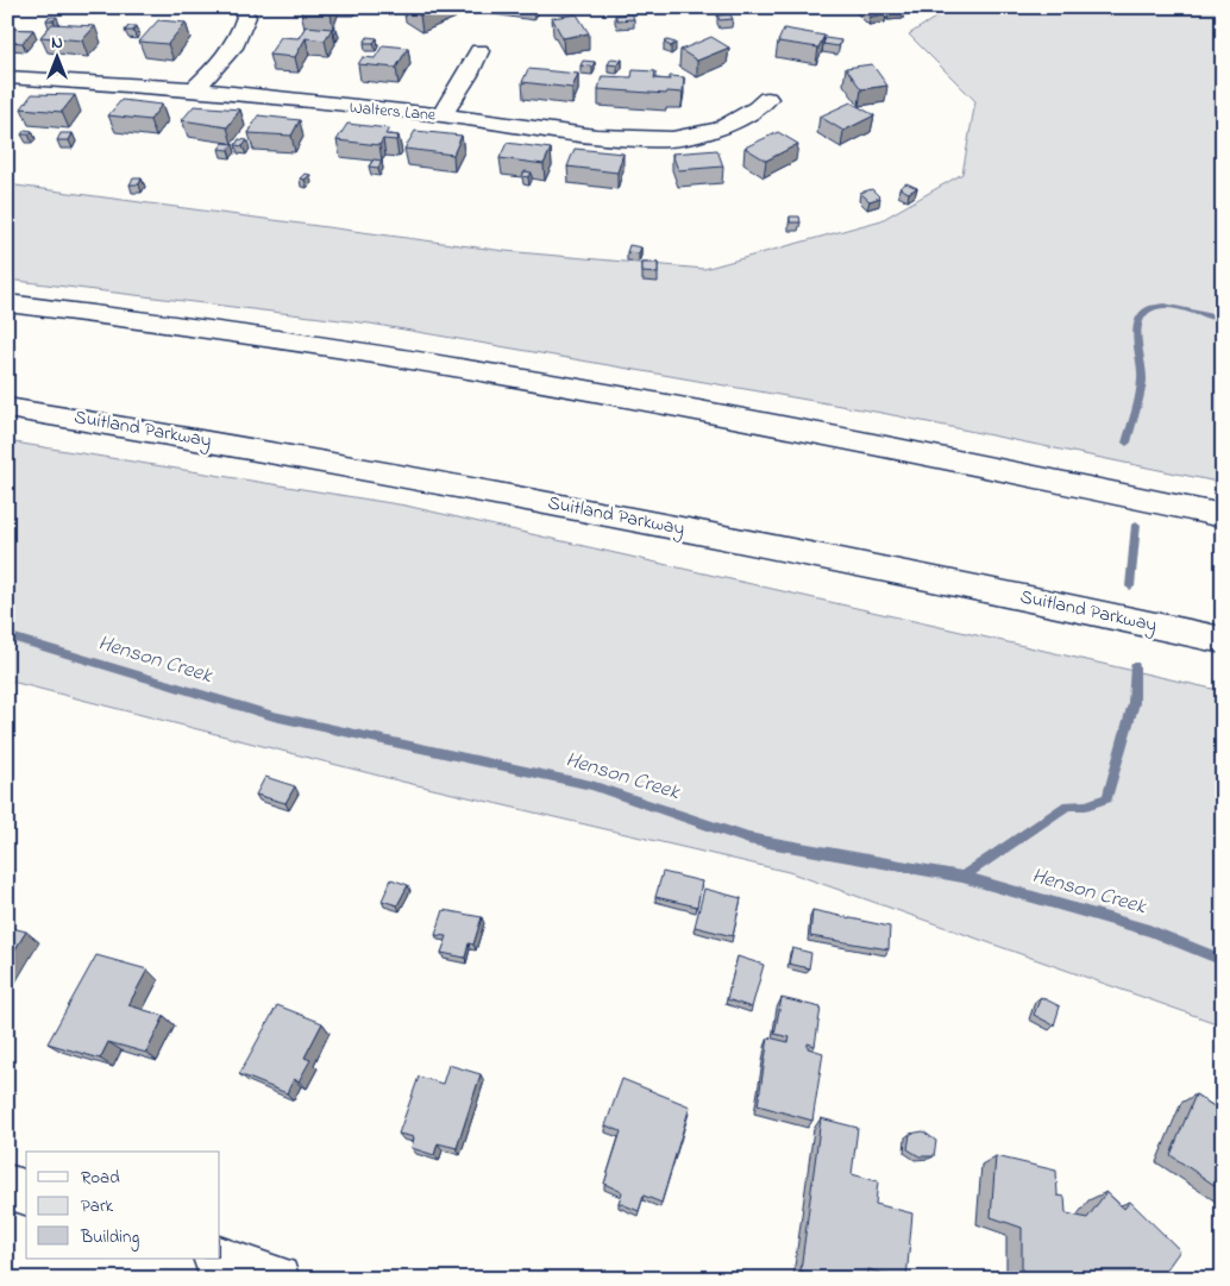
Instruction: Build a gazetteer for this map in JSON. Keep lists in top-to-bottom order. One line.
{"streets":{"main road":["Walters Lane","Suitland Parkway"]},"water":["Henson Creek"],"legend":["Road","Park","Building"],"north":"top"}
